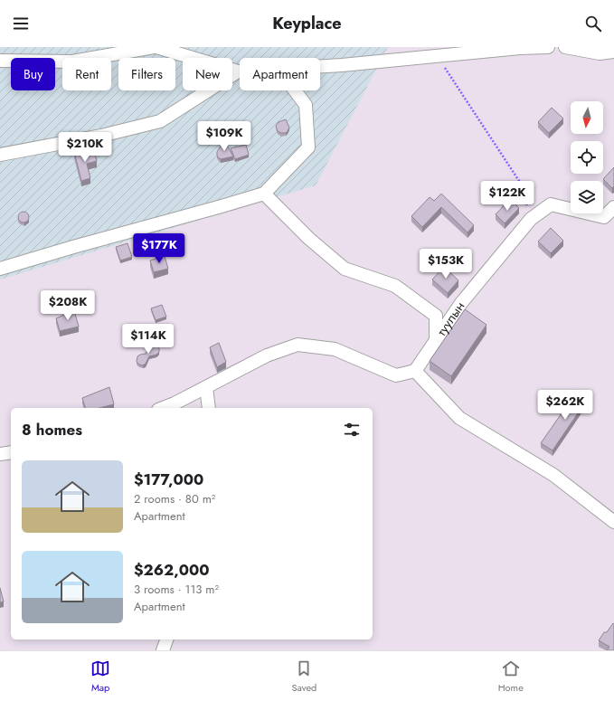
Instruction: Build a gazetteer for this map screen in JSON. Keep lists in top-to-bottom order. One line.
{"streets":{"street":["туулын"]},"north":"bottom","page":{"header":"Keyplace","chip":["Buy","Rent","Filters","New","Apartment"],"price":["$109K","$210K","$122K","$177K","$153K","$208K","$114K","$262K"],"heading":"8 homes","list":[{"name":"$177,000","note":"2 rooms · 80 m² · Apartment"},{"name":"$262,000","note":"3 rooms · 113 m² · Apartment"}],"tabs":["Map","Saved","Home"]}}
